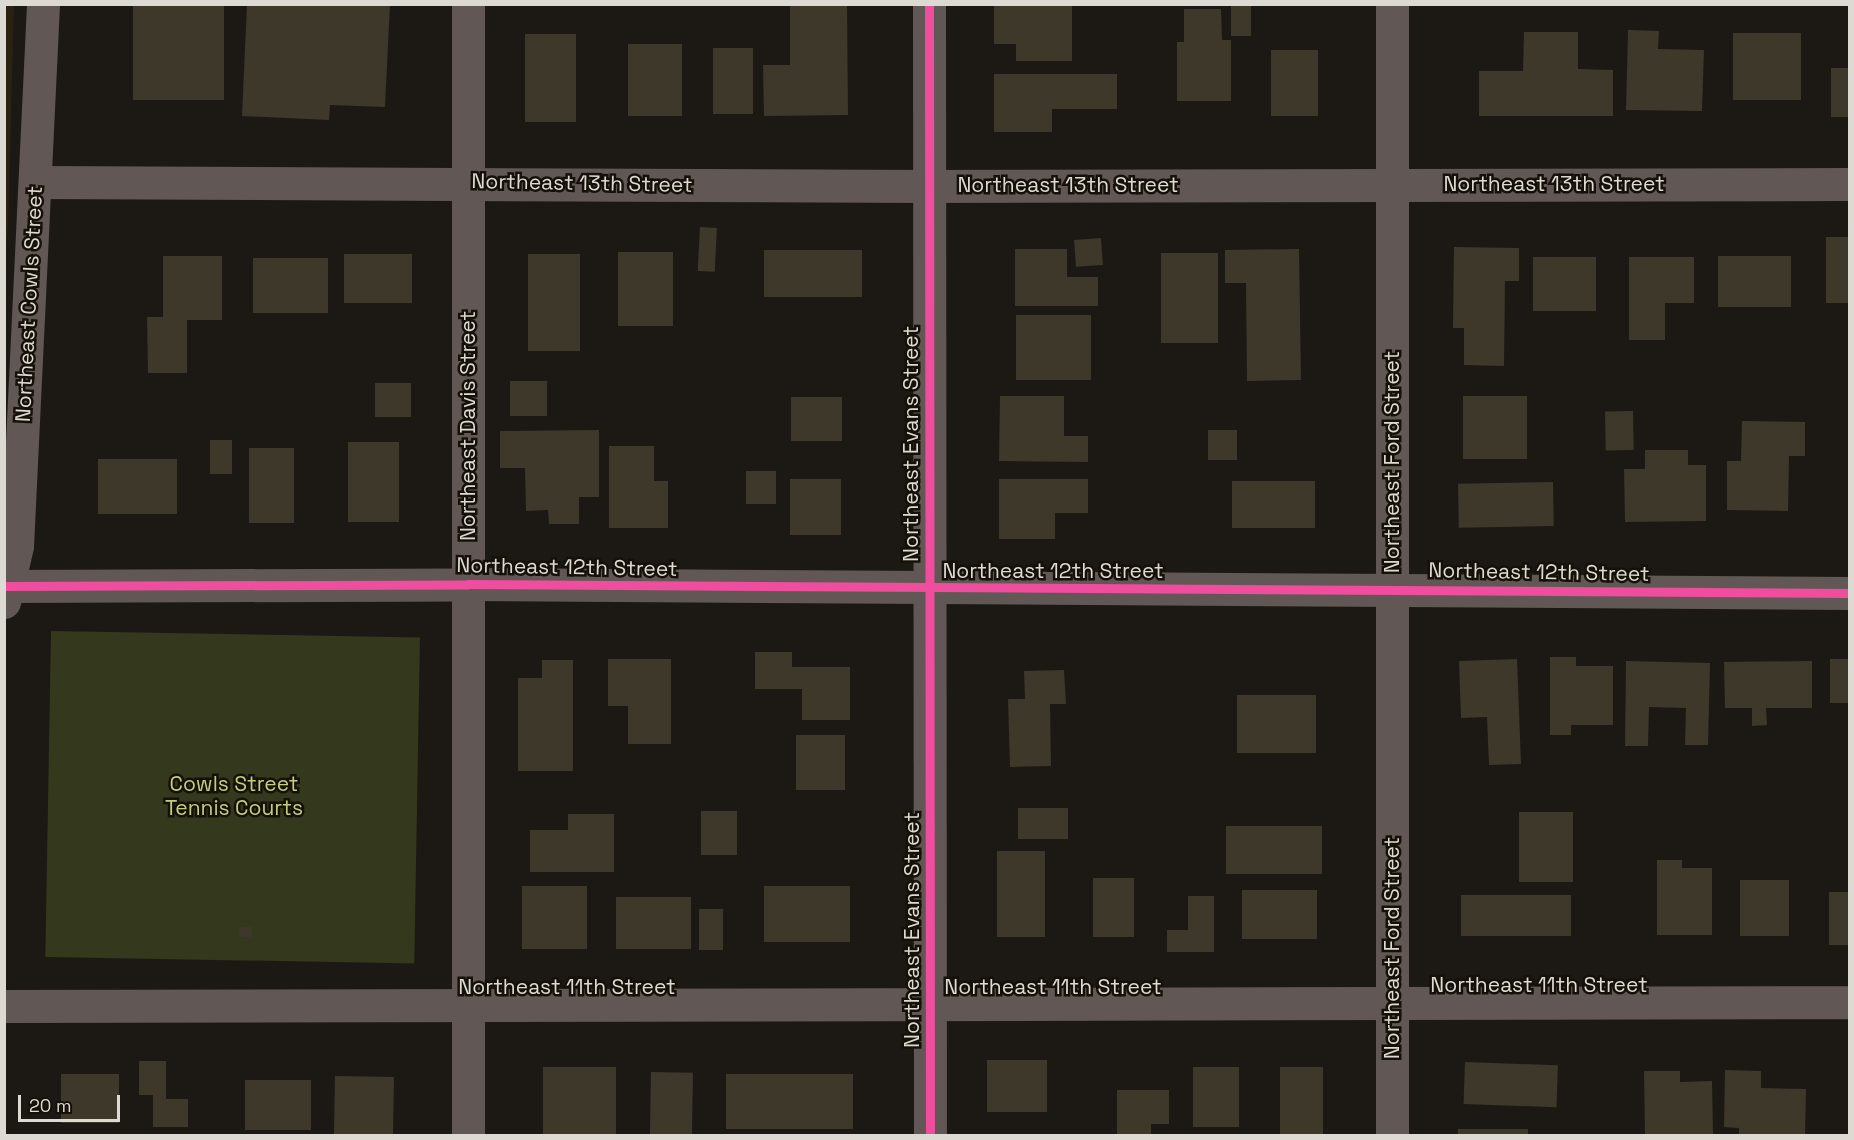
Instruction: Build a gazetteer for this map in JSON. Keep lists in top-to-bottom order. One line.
{"streets":{"street":["Northeast 13th Street","Northeast Cowls Street","Northeast Davis Street","Northeast Evans Street","Northeast Ford Street","Northeast 12th Street","Northeast 11th Street"]},"crossings":[["Northeast 13th Street","Northeast Cowls Street"],["Northeast 13th Street","Northeast Davis Street"],["Northeast 13th Street","Northeast Evans Street"],["Northeast 13th Street","Northeast Ford Street"],["Northeast Cowls Street","Northeast 12th Street"],["Northeast Davis Street","Northeast 12th Street"],["Northeast Davis Street","Northeast 11th Street"],["Northeast Evans Street","Northeast 12th Street"],["Northeast Evans Street","Northeast 11th Street"],["Northeast Ford Street","Northeast 12th Street"],["Northeast Ford Street","Northeast 11th Street"]],"parks":["Cowls Street Tennis Courts"],"scale_bar":"20 m"}
